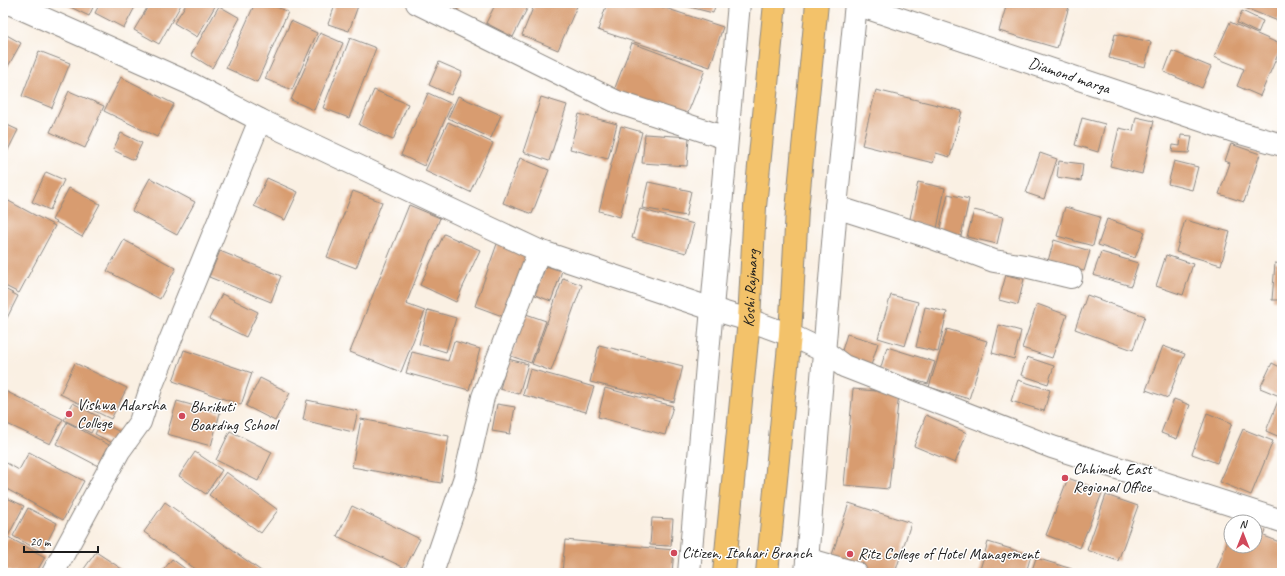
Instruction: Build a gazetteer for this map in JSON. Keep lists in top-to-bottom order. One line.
{"streets":{"main road":["Koshi Rajmarg"],"street":["Diamond marga"]},"places":["Vishwa Adarsha College","Bhrikuti Boarding School","Chhimek, East Regional Office","Citizen, Itahari Branch","Ritz College of Hotel Management"],"scale_bar":"20 m","north":"top"}
